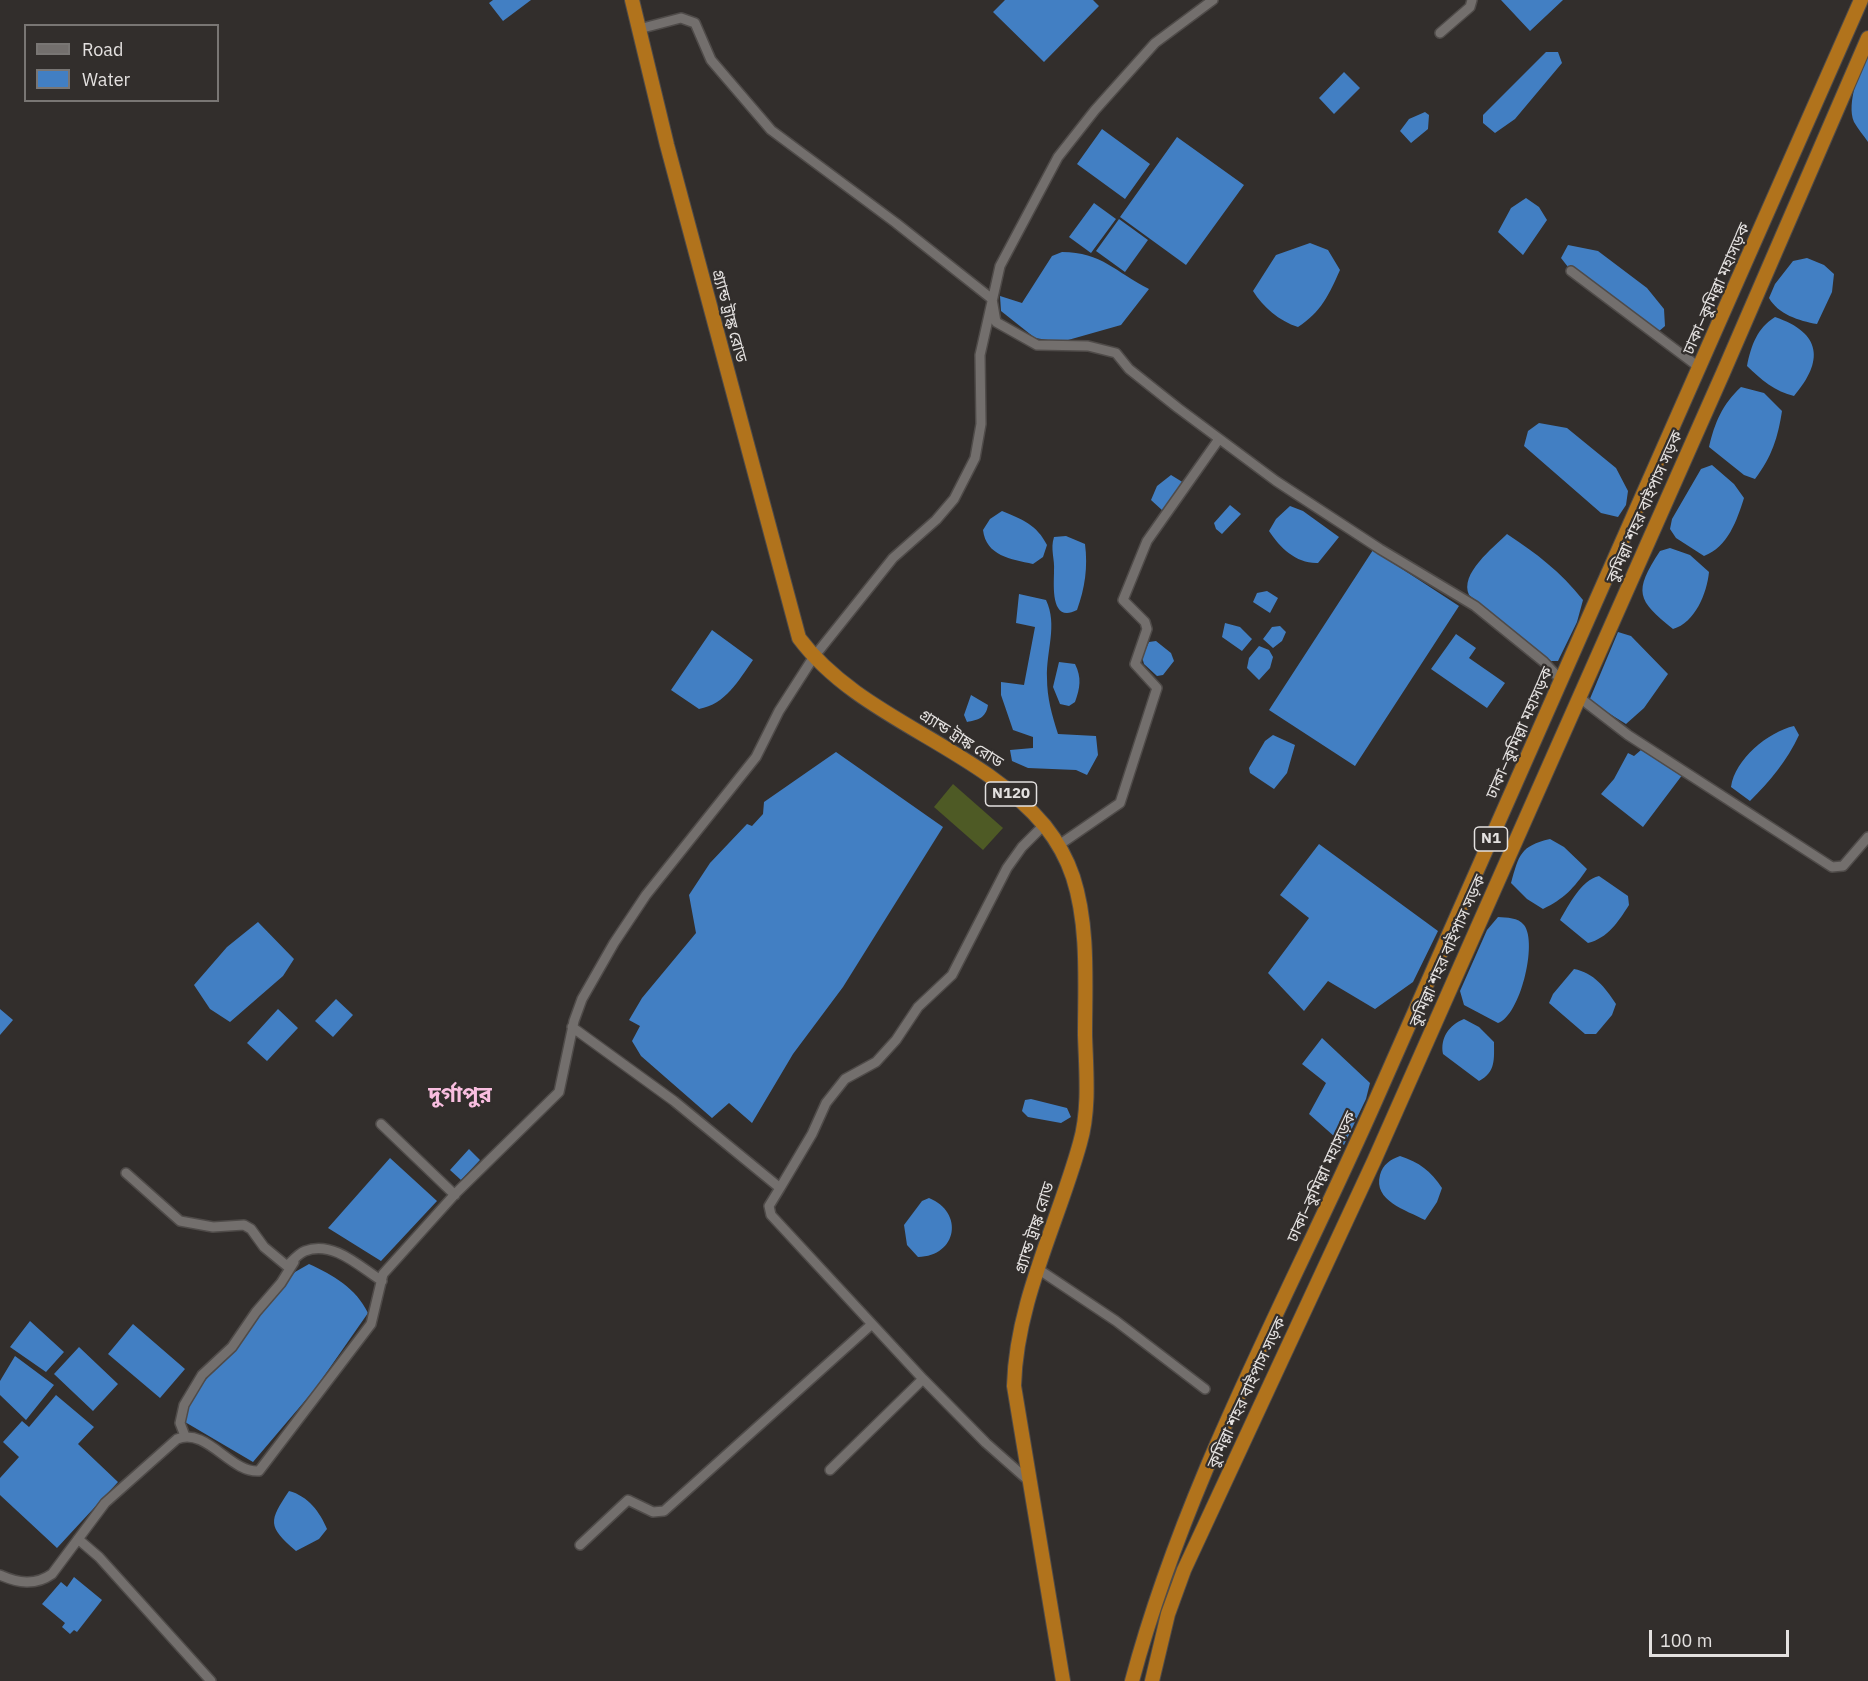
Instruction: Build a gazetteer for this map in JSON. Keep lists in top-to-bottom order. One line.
{"streets":{"highway":["ঢাকা–কুমিল্লা মহাসড়ক","গ্র্যান্ড ট্রাঙ্ক রোড","কুমিল্লা শহর বাইপাস সড়ক","N120","N1"]},"districts":["দুর্গাপুর"],"legend":["Road","Water"],"scale_bar":"100 m"}
